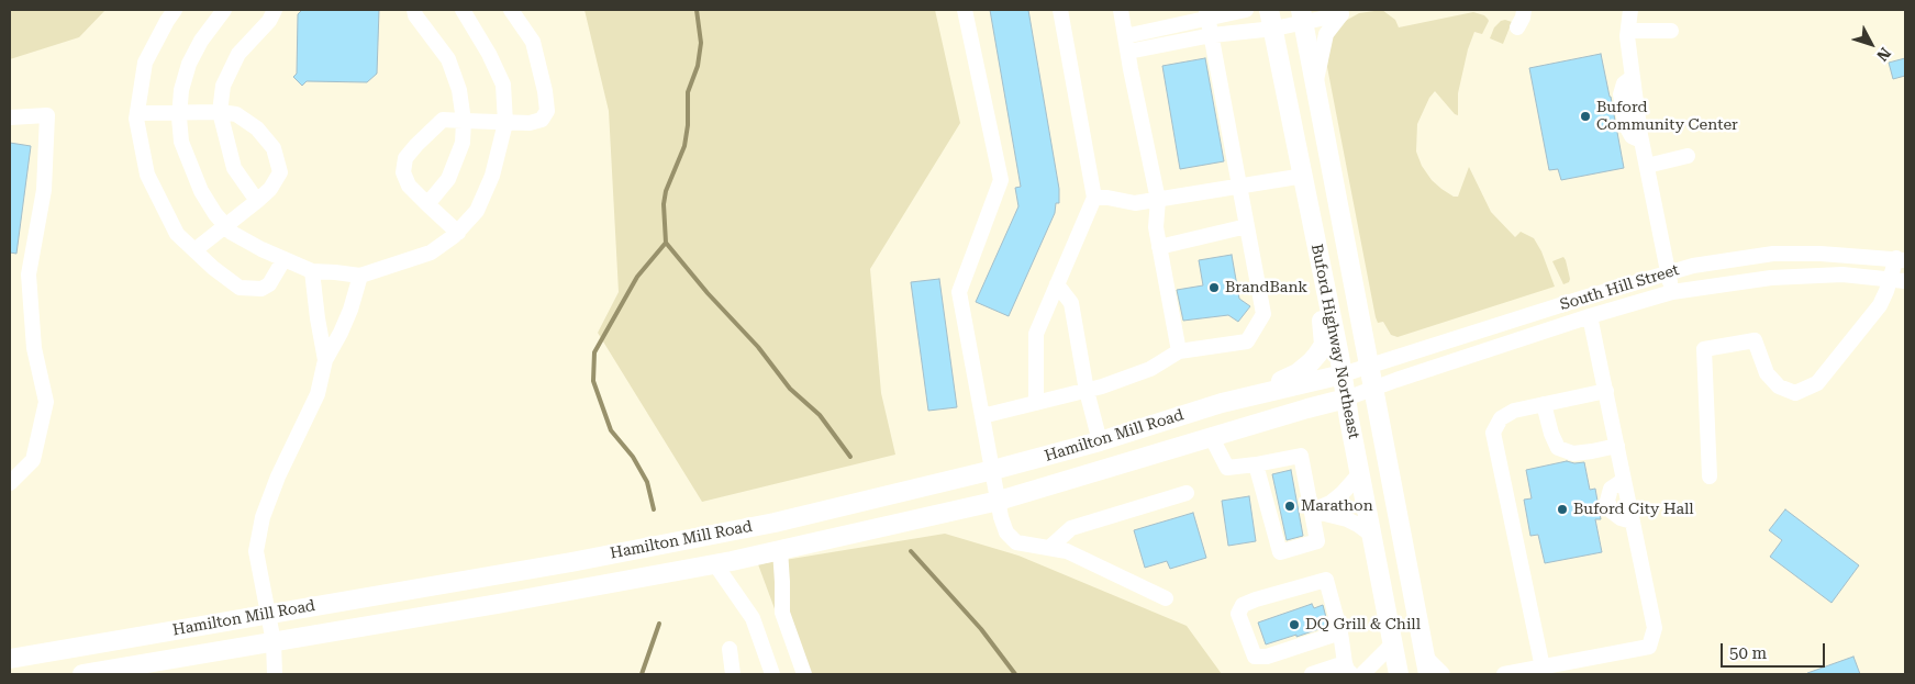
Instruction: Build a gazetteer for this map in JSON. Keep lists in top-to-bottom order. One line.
{"streets":{"main road":["Buford Highway Northeast","Hamilton Mill Road"],"street":["South Hill Street"]},"crossings":[["South Hill Street","Buford Highway Northeast"],["South Hill Street","Hamilton Mill Road"],["Buford Highway Northeast","Hamilton Mill Road"]],"places":["Buford Community Center","BrandBank","Marathon","Buford City Hall","DQ Grill & Chill"],"scale_bar":"50 m","north":"bottom right"}
